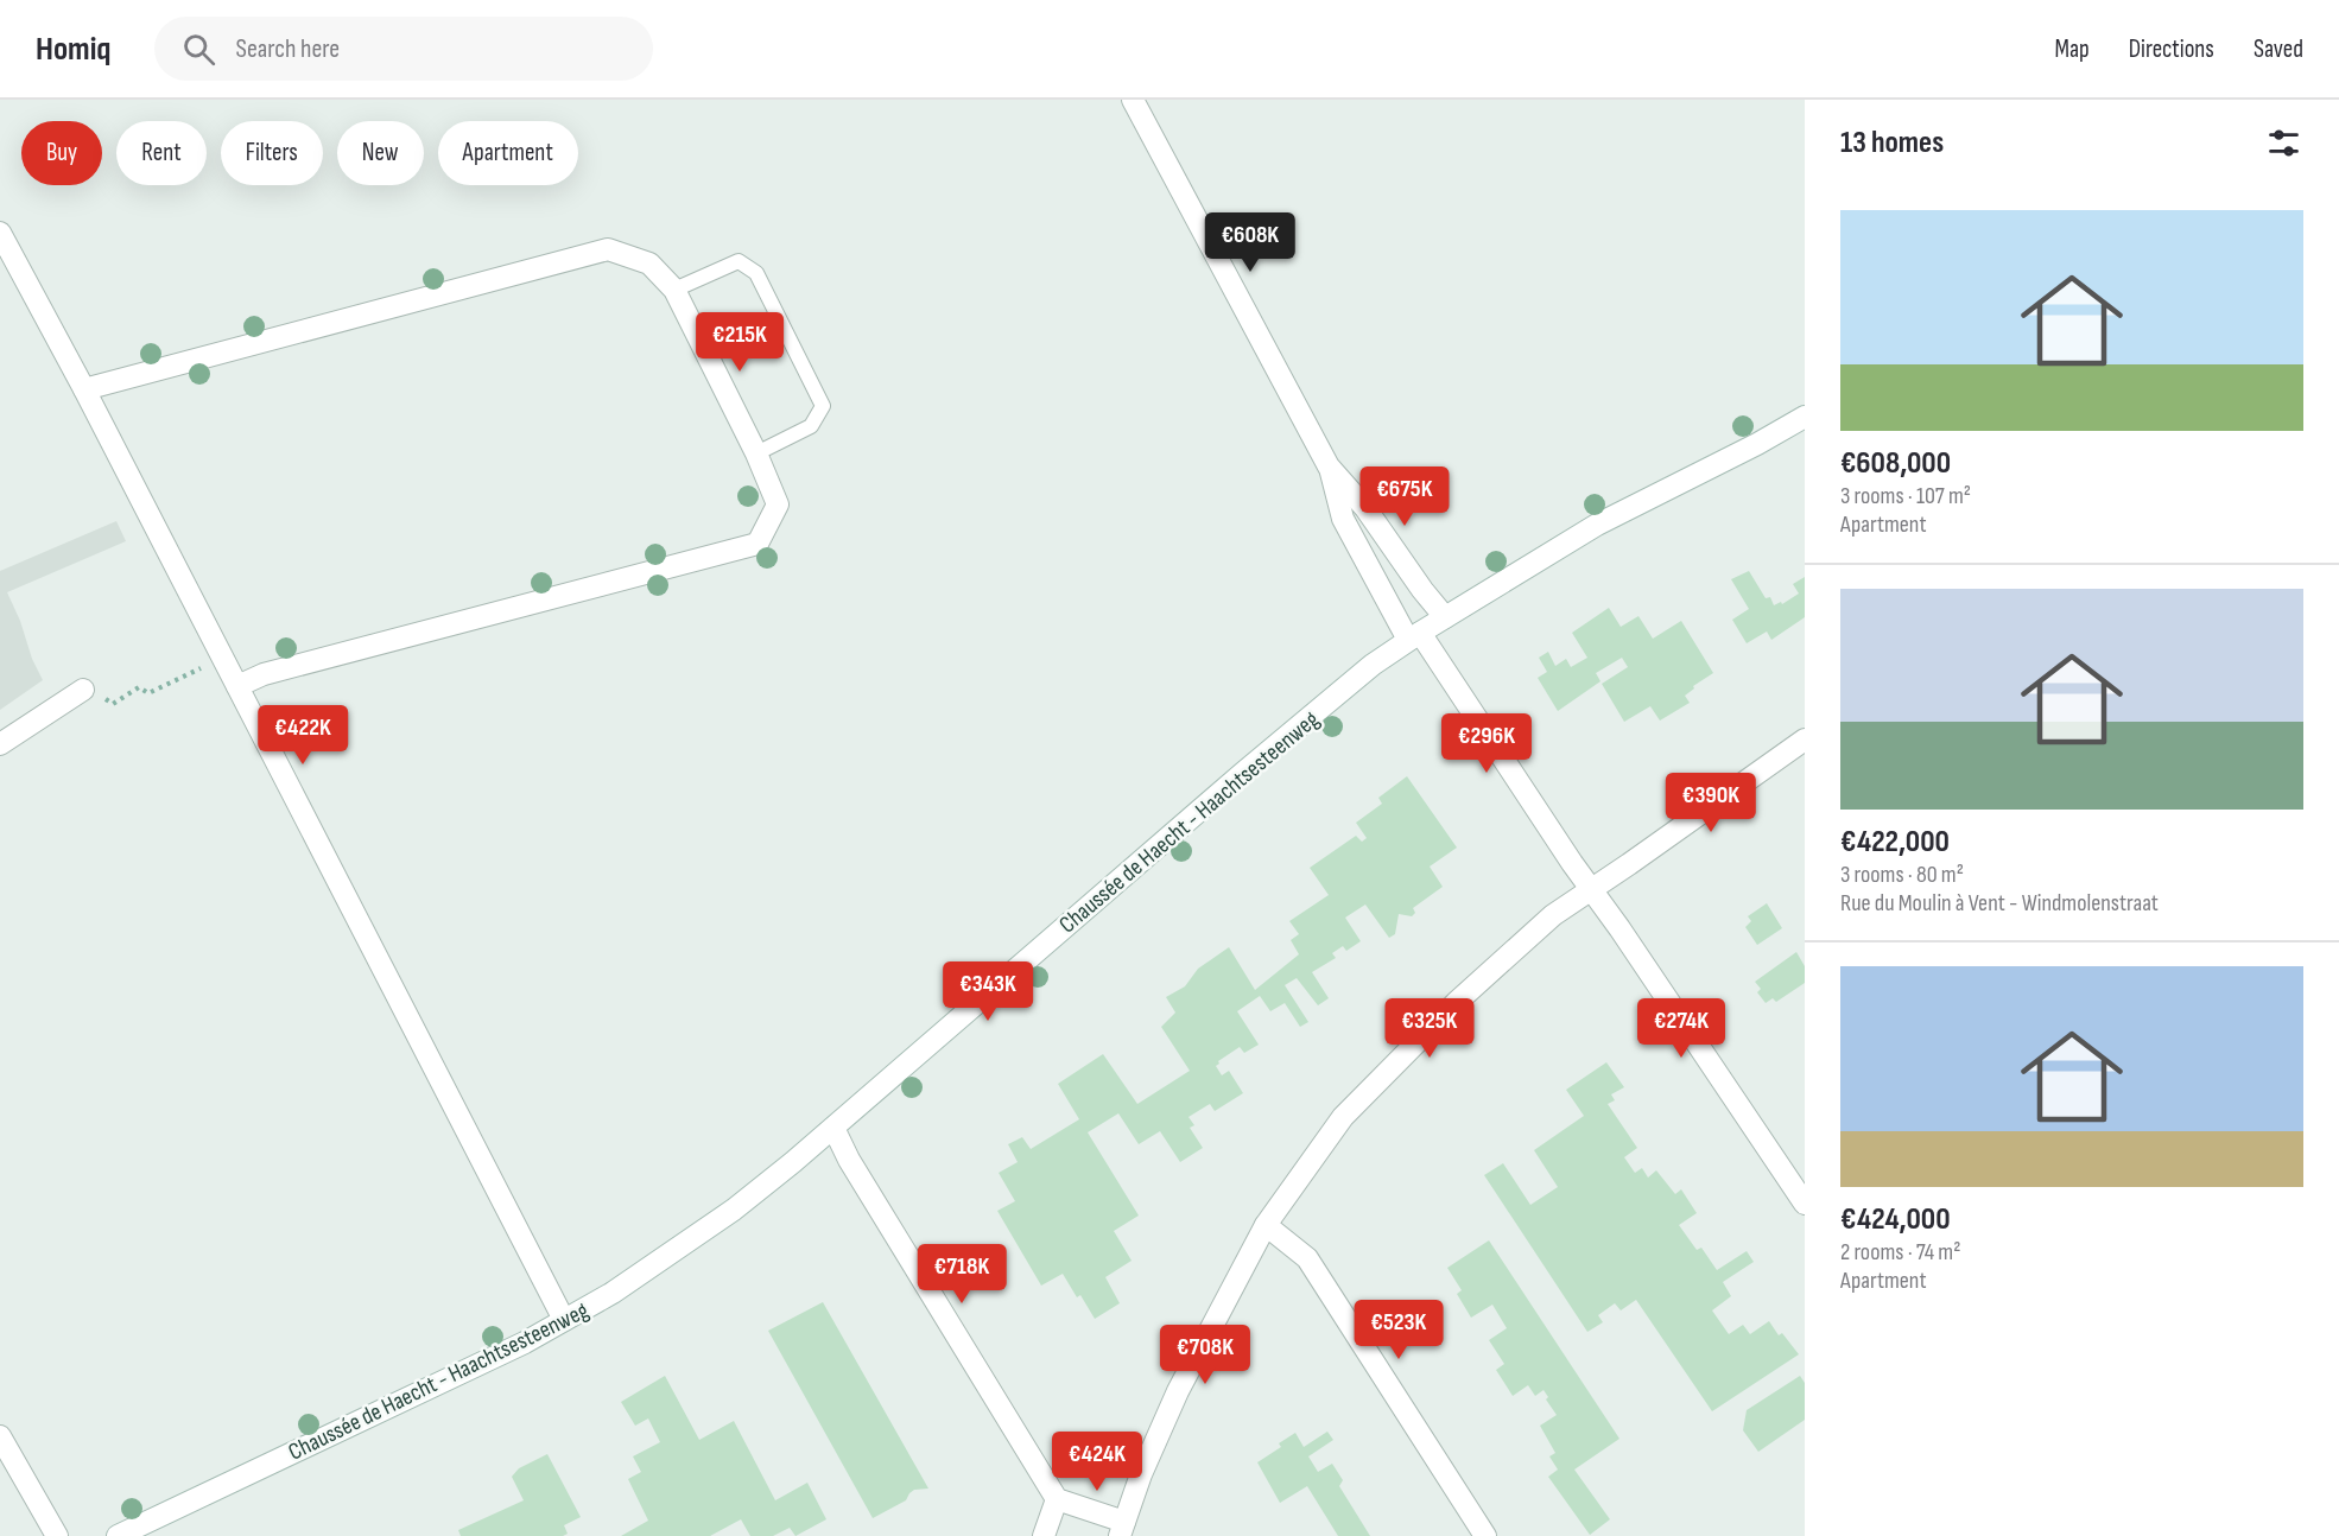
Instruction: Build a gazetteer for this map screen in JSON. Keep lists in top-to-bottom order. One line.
{"streets":{"street":["Chaussée de Haecht - Haachtsesteenweg"]},"page":{"header":"Homiq","search":"Search here","nav":["Map","Directions","Saved"],"heading":"13 homes","chip":["Buy","Rent","Filters","New","Apartment"],"list":[{"name":"€608,000","note":"3 rooms · 107 m² · Apartment"},{"name":"€422,000","note":"3 rooms · 80 m² · Rue du Moulin à Vent - Windmolenstraat"},{"name":"€424,000","note":"2 rooms · 74 m² · Apartment"}],"price":["€608K","€215K","€675K","€422K","€296K","€390K","€343K","€325K","€274K","€718K","€523K","€708K","€424K"]}}
